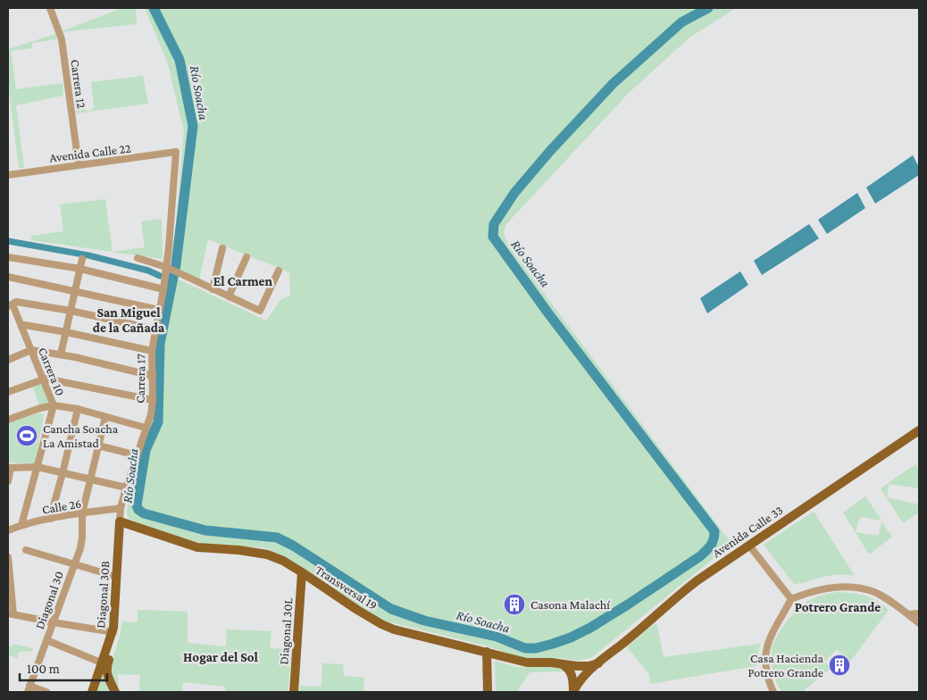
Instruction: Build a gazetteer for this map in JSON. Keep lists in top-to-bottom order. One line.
{"streets":{"main road":["Avenida Calle 33","Transversal 19","Diagonal 30B","Diagonal 30L"],"street":["Carrera 12","Avenida Calle 22","Carrera 10","Carrera 17","Calle 26","Diagonal 30"]},"crossings":[["Carrera 12","Avenida Calle 22"],["Avenida Calle 22","Carrera 17"],["Carrera 10","Calle 26"],["Carrera 17","Calle 26"],["Carrera 17","Transversal 19"],["Carrera 17","Diagonal 30B"],["Calle 26","Diagonal 30"],["Avenida Calle 33","Transversal 19"],["Transversal 19","Diagonal 30B"],["Transversal 19","Diagonal 30L"]],"districts":["El Carmen","San Miguel de la Cañada","Potrero Grande","Hogar del Sol"],"water":["Río Soacha"],"places":{"sports":["Cancha Soacha La Amistad"],"building":["Casona Malachí","Casa Hacienda Potrero Grande"]},"scale_bar":"100 m"}
